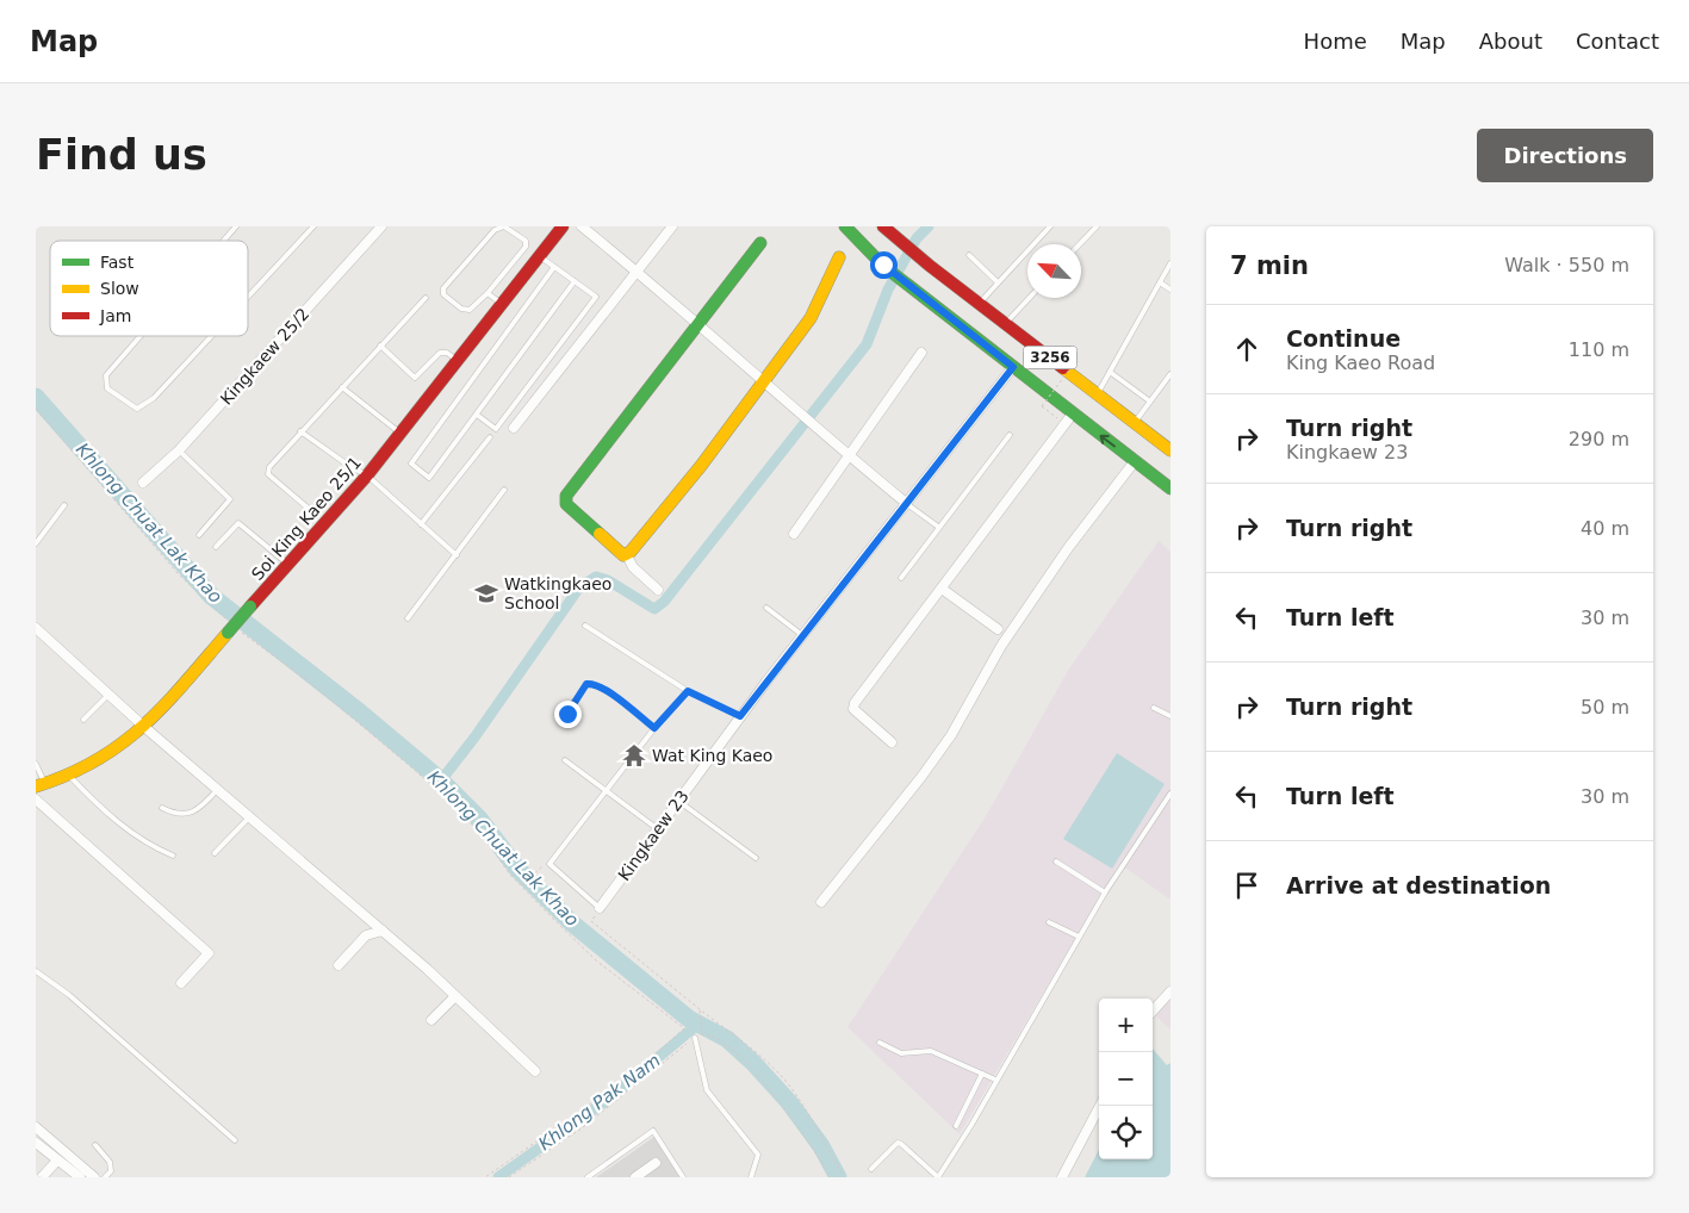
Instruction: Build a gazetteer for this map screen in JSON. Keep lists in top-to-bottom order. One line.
{"streets":{"street":["Kingkaew 25/2","3256","Soi King Kaeo 25/1","Kingkaew 23"]},"crossings":[["3256","Kingkaew 23"]],"water":["Khlong Chuat Lak Khao","Khlong Pak Nam"],"places":{"school or university":["Watkingkaeo School"],"temple":["Wat King Kaeo"]},"legend":["Fast","Slow","Jam"],"north":"top left","page":{"header":"Map","nav":["Home","Map","About","Contact"],"buttons":"Directions","title":"Find us","heading":["7 min","Walk · 550 m"],"list":[["Continue","King Kaeo Road","110 m"],["Turn right","Kingkaew 23","290 m"],["Turn right","40 m"],["Turn left","30 m"],["Turn right","50 m"],["Turn left","30 m"],"Arrive at destination"],"map_buttons":["+","−"]}}
